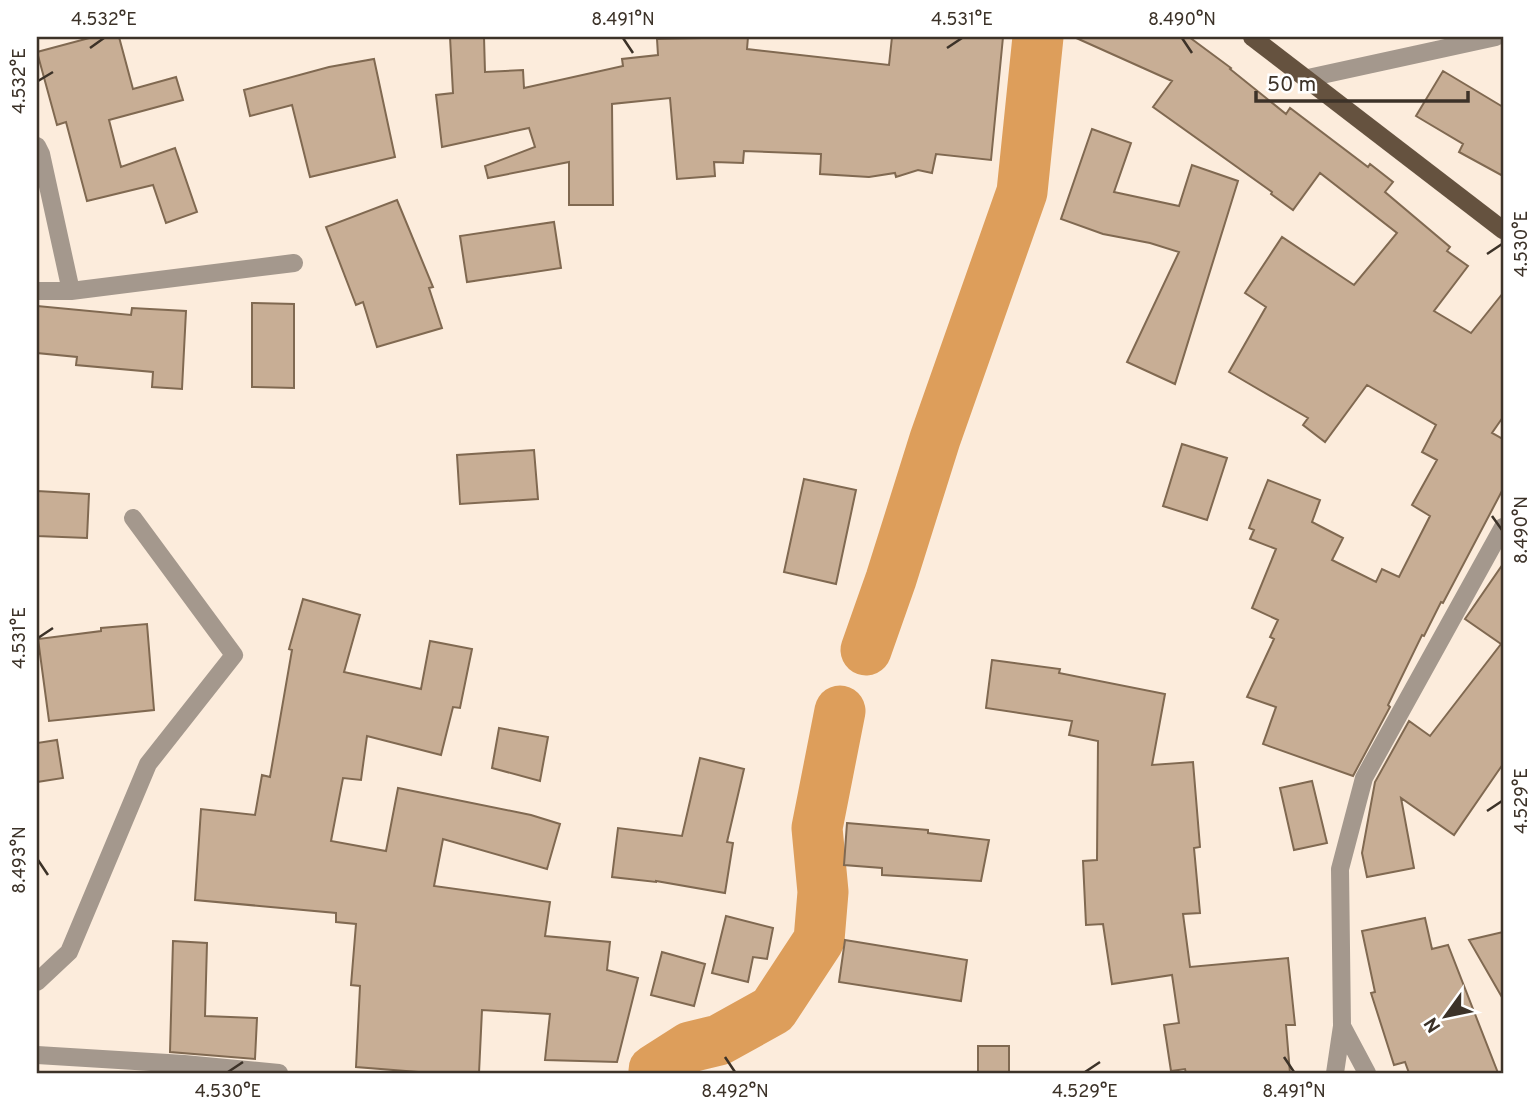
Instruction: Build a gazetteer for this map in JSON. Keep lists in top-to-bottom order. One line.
{"scale_bar":"50 m","north":"bottom left","coordinates":["4.532°E","8.491°N","4.531°E","8.490°N","4.530°E","4.529°E","8.493°N","8.492°N"]}
